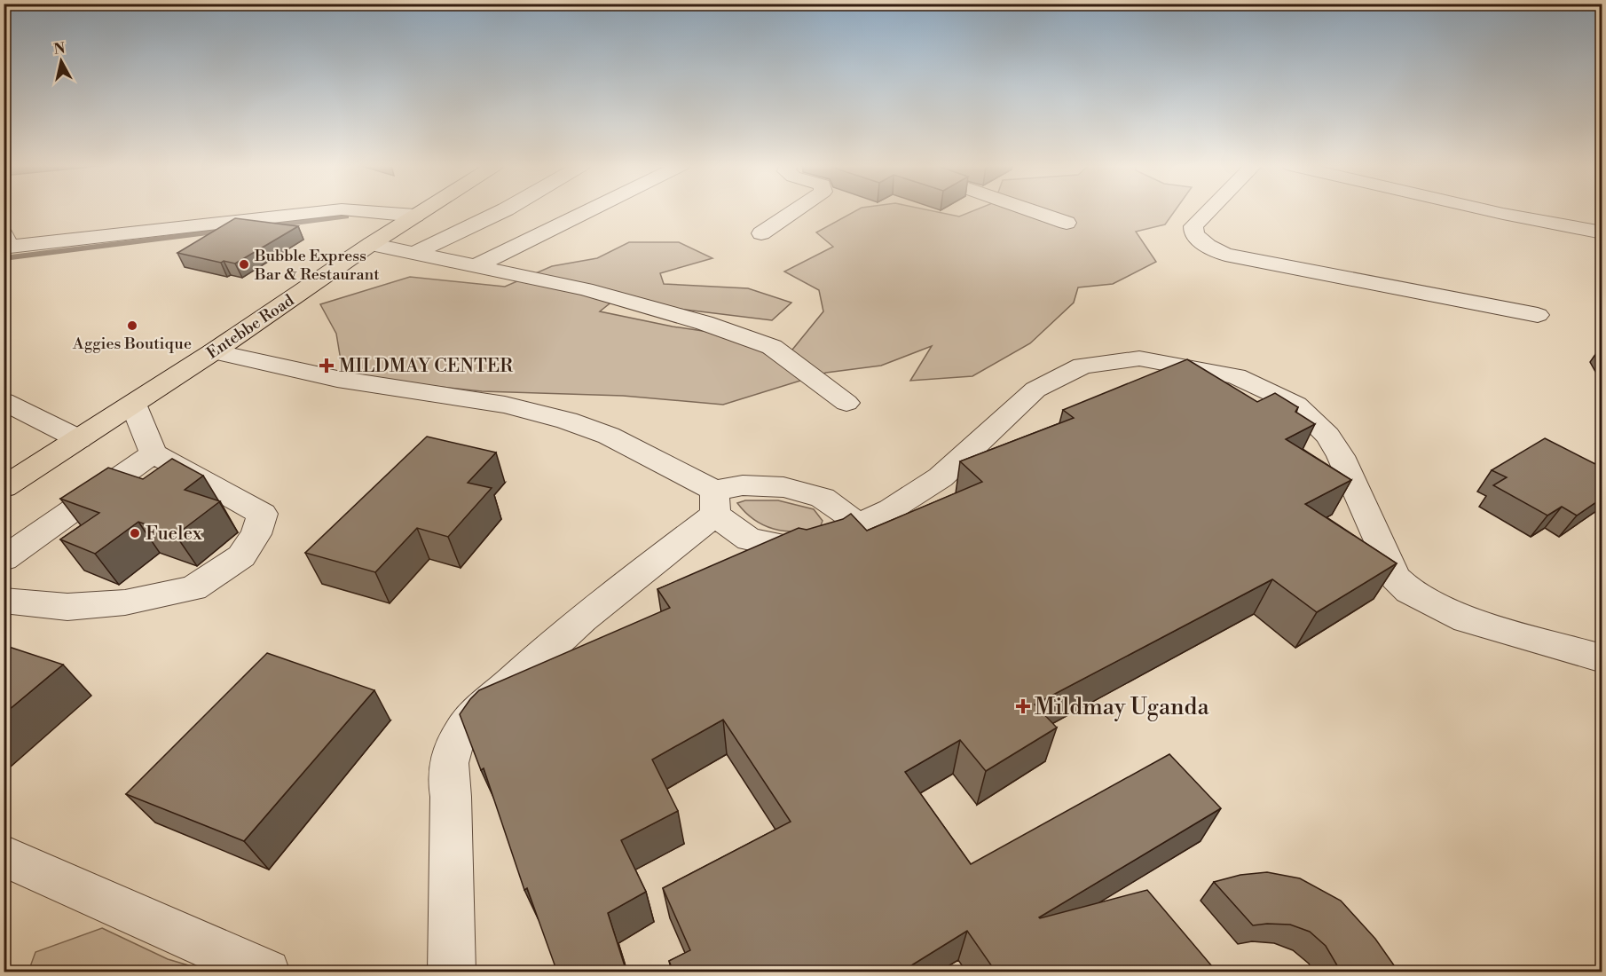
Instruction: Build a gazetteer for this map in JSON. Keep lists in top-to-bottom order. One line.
{"streets":{"main road":["Entebbe Road"]},"places":{"other":["Bubble Express Bar & Restaurant","Aggies Boutique","Fuelex"],"health":["MILDMAY CENTER","Mildmay Uganda"]},"north":"top"}
